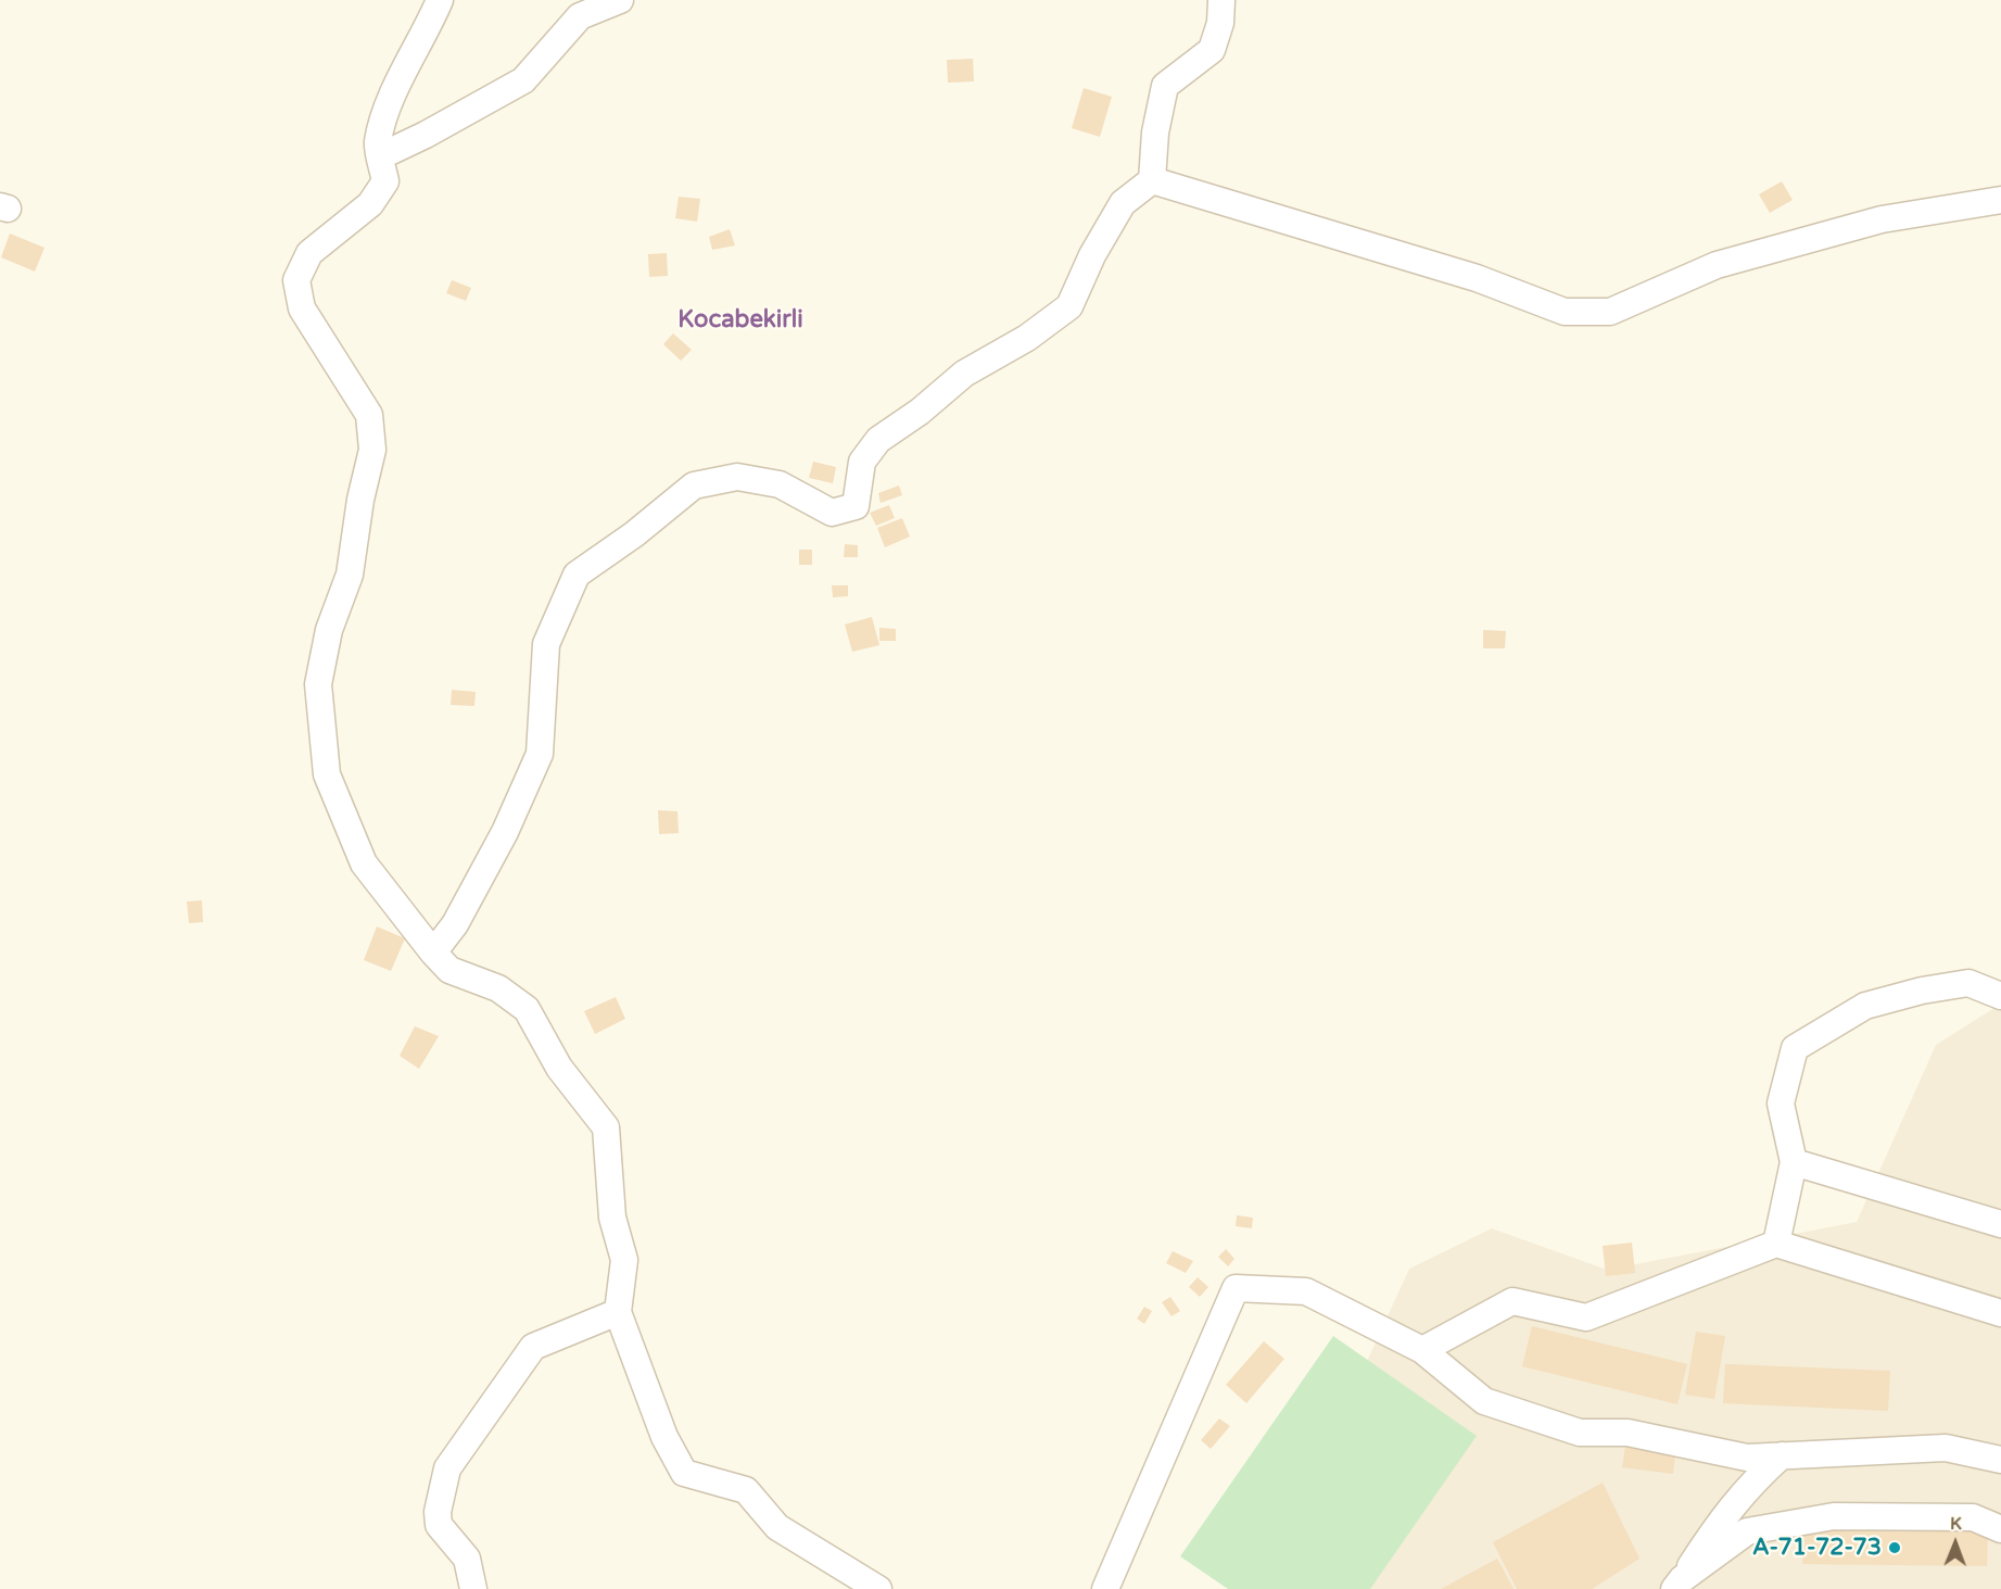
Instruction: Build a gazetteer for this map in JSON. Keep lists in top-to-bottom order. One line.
{"districts":["Kocabekirli"],"places":["A-71-72-73"],"north":"top"}
